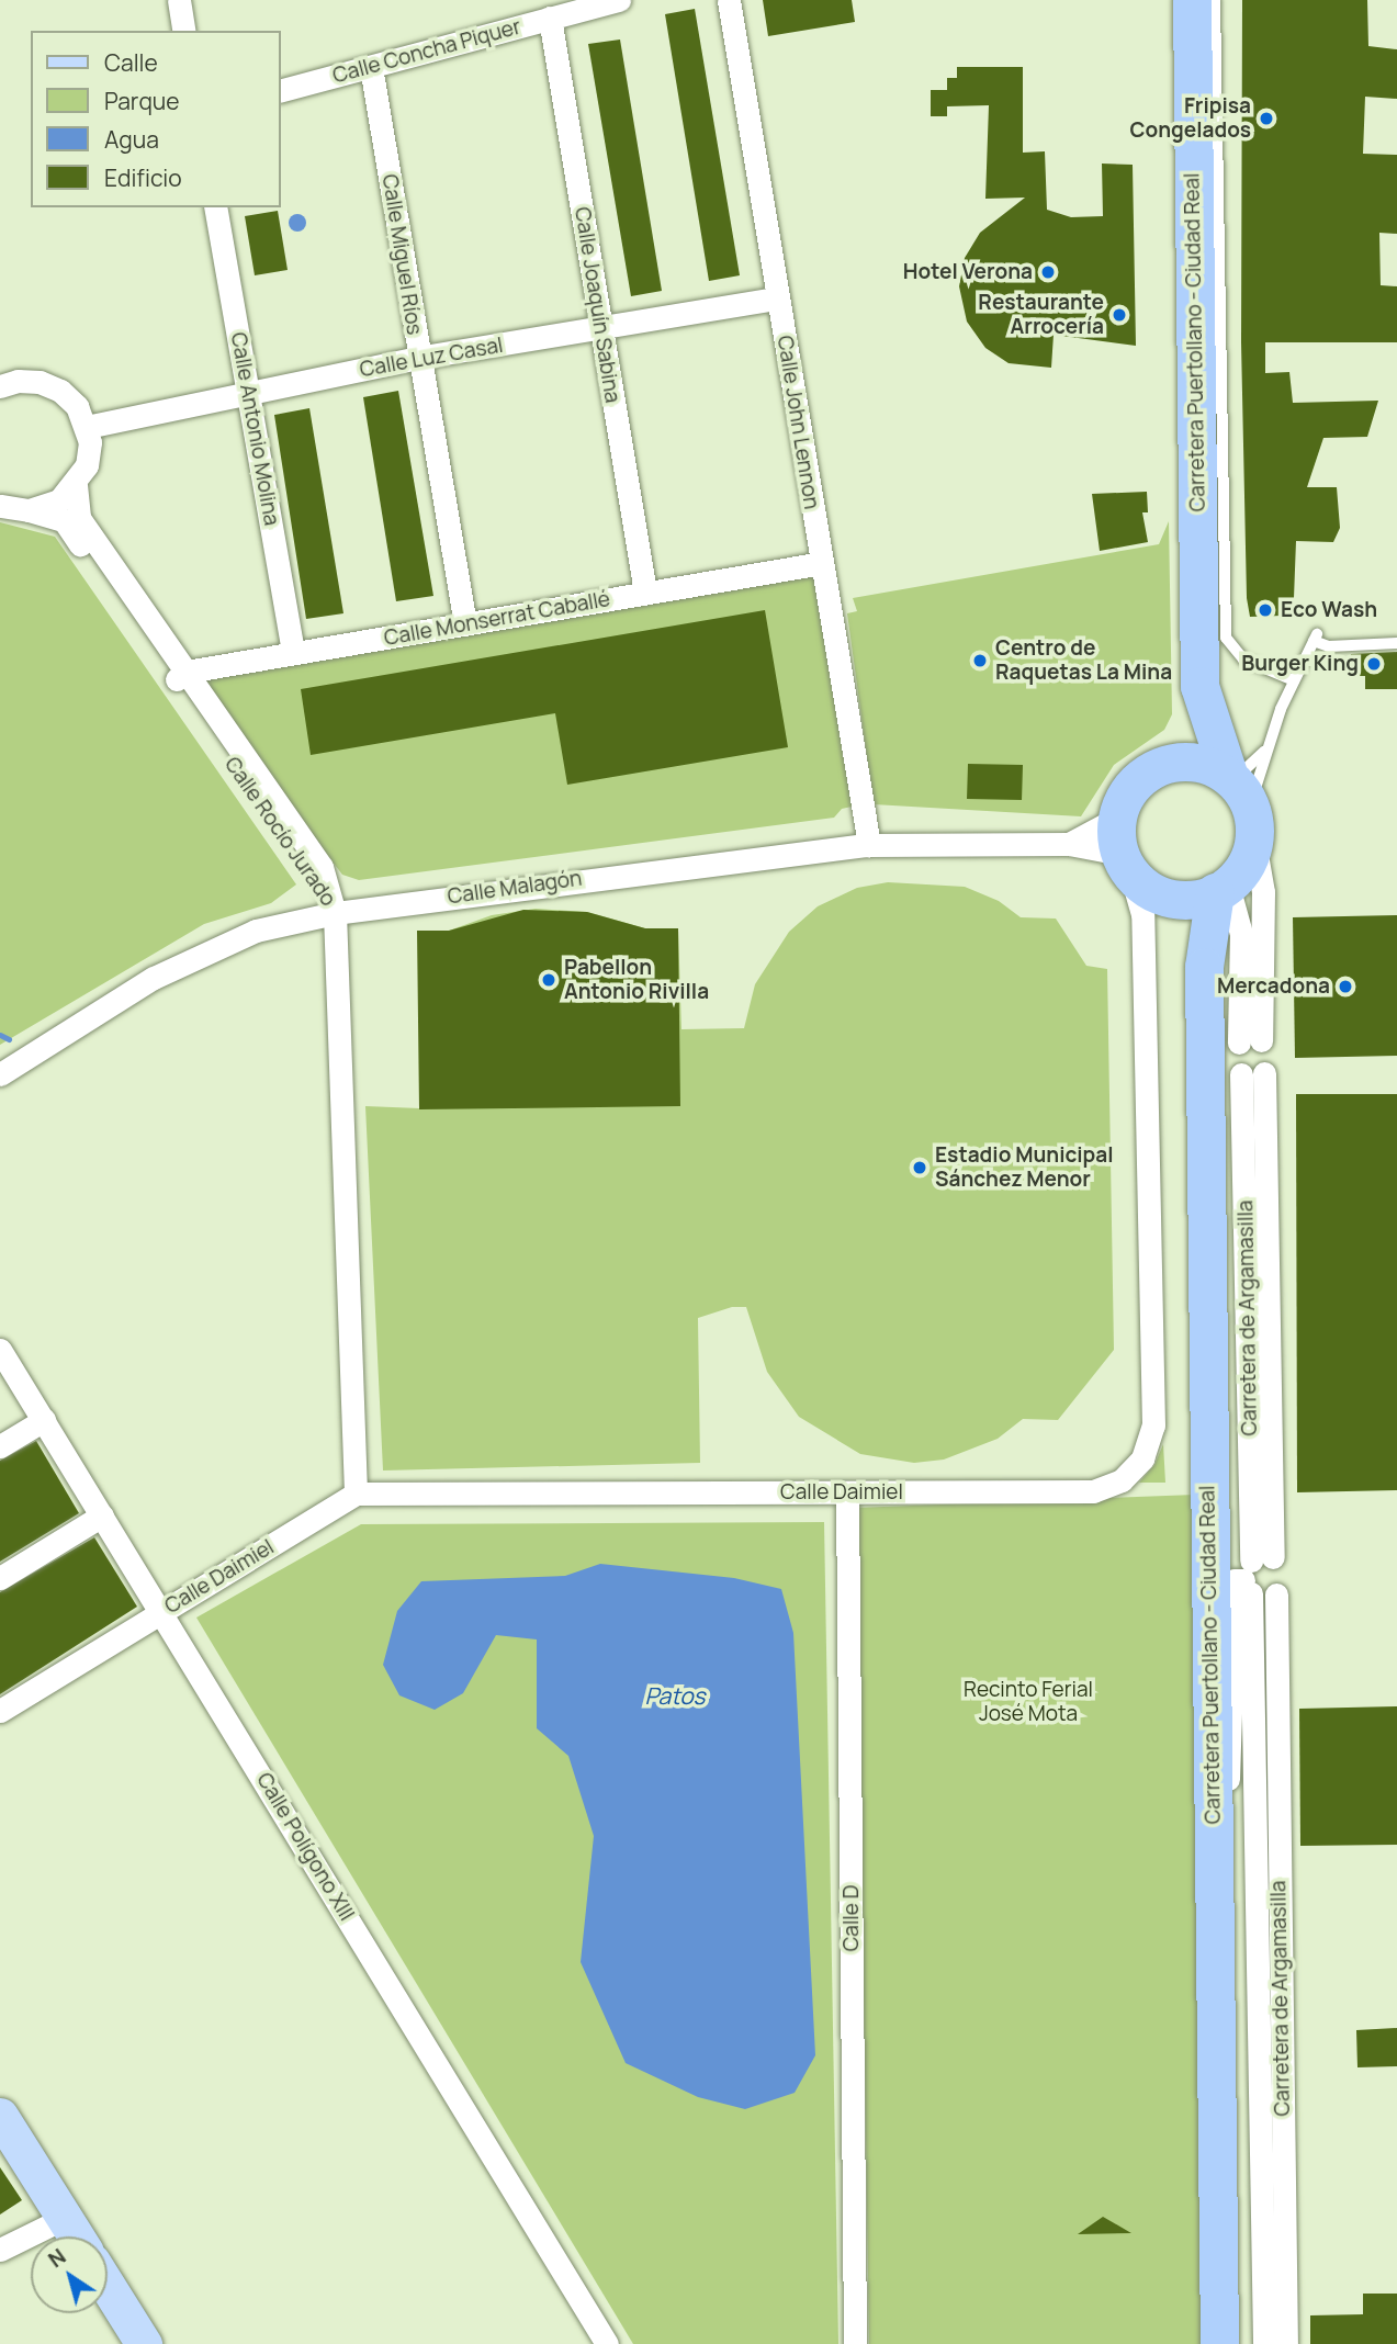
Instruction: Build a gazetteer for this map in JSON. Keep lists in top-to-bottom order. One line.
{"streets":{"highway":["Carretera Puertollano - Ciudad Real"],"street":["Calle Concha Piquer","Calle Miguel Ríos","Calle Joaquín Sabina","Calle Luz Casal","Calle John Lennon","Calle Antonio Molina","Calle Monserrat Caballé","Calle Rocío Jurado","Calle Malagón","Carretera de Argamasilla","Calle Daimiel","Calle Polígono XIII","Calle D"]},"crossings":[["Calle Concha Piquer","Calle Miguel Ríos"],["Calle Concha Piquer","Calle Joaquín Sabina"],["Calle Miguel Ríos","Calle Luz Casal"],["Calle Miguel Ríos","Calle Monserrat Caballé"],["Calle Joaquín Sabina","Calle Luz Casal"],["Calle Joaquín Sabina","Calle Monserrat Caballé"],["Carretera Puertollano - Ciudad Real","Calle Malagón"],["Carretera Puertollano - Ciudad Real","Carretera de Argamasilla"],["Carretera Puertollano - Ciudad Real","Calle Daimiel"],["Calle Luz Casal","Calle John Lennon"],["Calle Luz Casal","Calle Antonio Molina"],["Calle John Lennon","Calle Monserrat Caballé"],["Calle John Lennon","Calle Malagón"],["Calle Antonio Molina","Calle Monserrat Caballé"],["Calle Monserrat Caballé","Calle Rocío Jurado"],["Calle Rocío Jurado","Calle Malagón"],["Calle Malagón","Calle Daimiel"],["Calle Daimiel","Calle Polígono XIII"],["Calle Daimiel","Calle D"]],"water":["Patos"],"parks":["Recinto Ferial José Mota"],"places":["Fripisa Congelados","Hotel Verona","Restaurante Arrocería","Eco Wash","Centro de Raquetas La Mina","Burger King","Pabellon Antonio Rivilla","Mercadona","Estadio Municipal Sánchez Menor"],"legend":["Calle","Parque","Agua","Edificio"],"north":"top left"}
